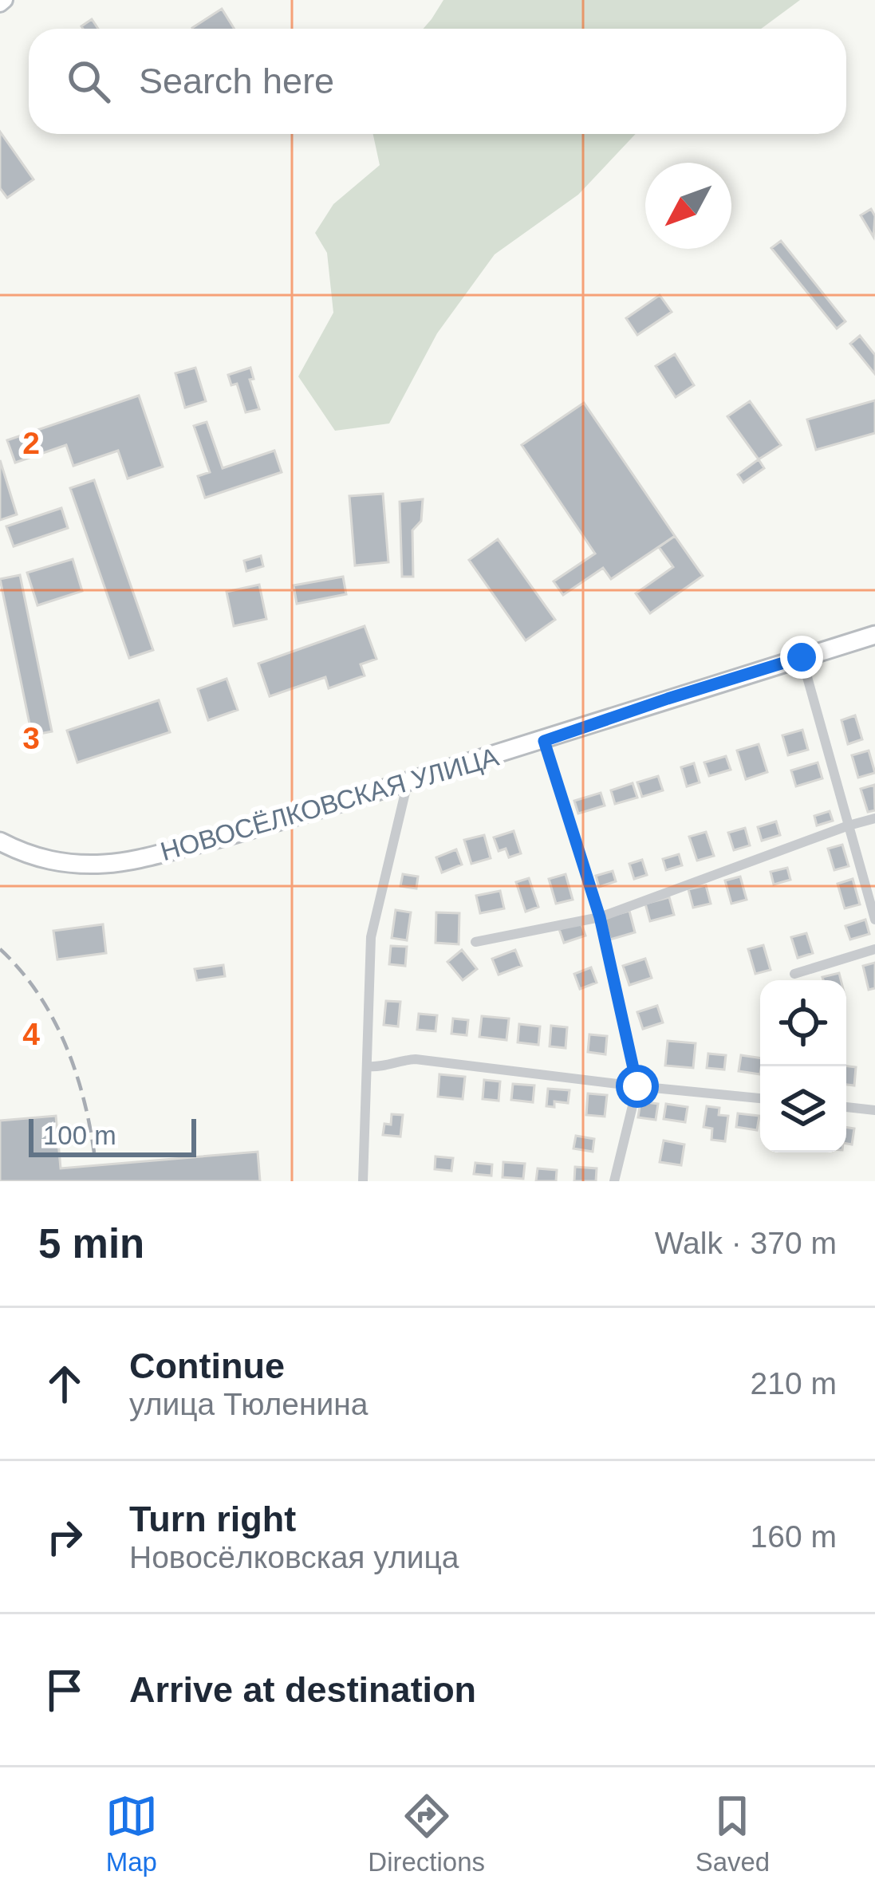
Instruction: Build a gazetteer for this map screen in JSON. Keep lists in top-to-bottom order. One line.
{"streets":{"main road":["НОВОСЁЛКОВСКАЯ УЛИЦА"]},"scale_bar":"100 m","north":"bottom left","page":{"search":"Search here","scale":"100 m","heading":["5 min","Walk · 370 m"],"list":[["Continue","улица Тюленина","210 m"],["Turn right","Новосёлковская улица","160 m"],"Arrive at destination"],"nav":["Map","Directions","Saved"]},"grid":{"rows":["2","3","4"]}}
